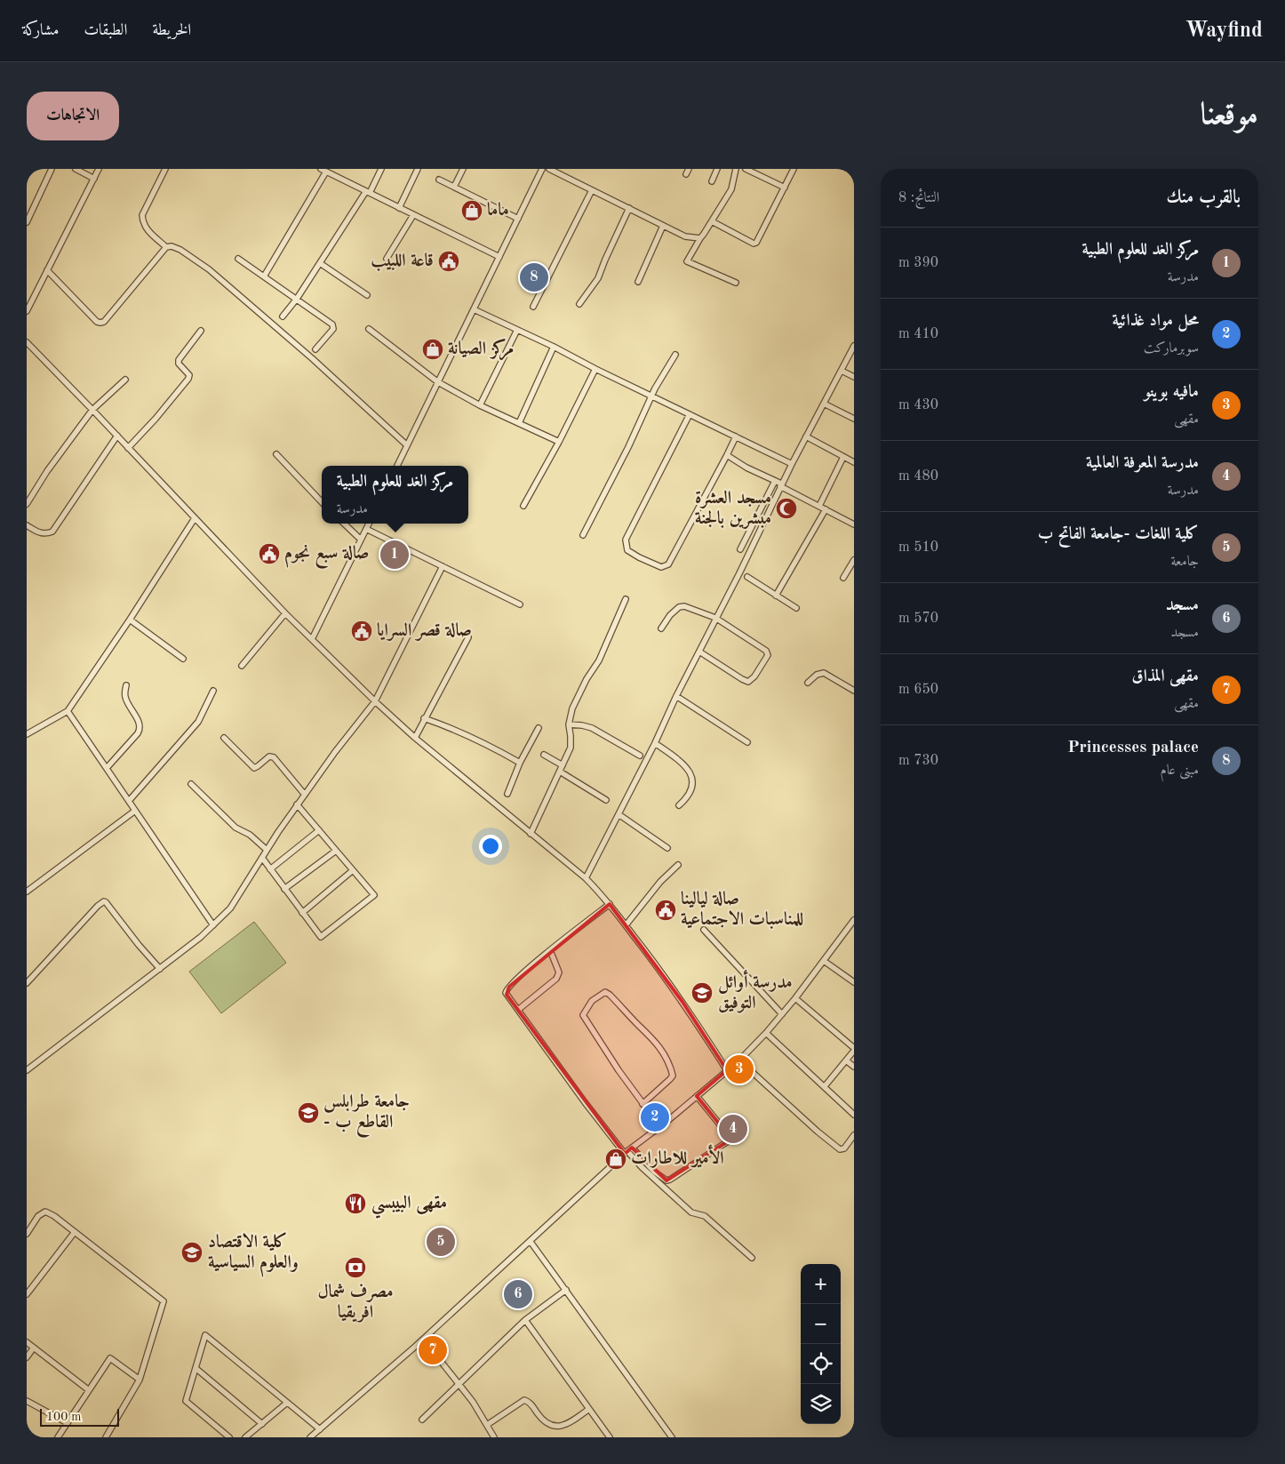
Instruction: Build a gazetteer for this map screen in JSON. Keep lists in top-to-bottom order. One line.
{"places":{"shop":["ماما","مركز الصيانة","الأمير للاطارات"],"public building":["قاعة اللبيب","صالة سبع نجوم","صالة قصر السرايا","صالة ليالينا للمناسبات الاجتماعية"],"mosque":["مسجد العشرة مبشرين بالجنة"],"school or university":["مدرسة أوائل التوفيق","جامعة طرابلس - القاطع ب","كلية الاقتصاد والعلوم السياسية"],"restaurant":["مقهى البيبسي"],"bank":["مصرف شمال افريقيا"]},"scale_bar":"100 m","page":{"header":"Wayfind","nav":["الخريطة","الطبقات","مشاركة"],"title":"موقعنا","buttons":"الاتجاهات","heading":["بالقرب منك","النتائج: 8"],"list":[{"mark":"1","name":"مركز الغد للعلوم الطبية","note":"مدرسة","value":"390 m"},{"mark":"2","name":"محل مواد غذائية","note":"سوبرماركت","value":"410 m"},{"mark":"3","name":"مافيه بوينو","note":"مقهى","value":"430 m"},{"mark":"4","name":"مدرسة المعرفة العالمية","note":"مدرسة","value":"480 m"},{"mark":"5","name":"كلية اللغات -جامعة الفاتح ب","note":"جامعة","value":"510 m"},{"mark":"6","name":"مسجد","note":"مسجد","value":"570 m"},{"mark":"7","name":"مقهى المذاق","note":"مقهى","value":"650 m"},{"mark":"8","name":"Princesses palace","note":"مبنى عام","value":"730 m"}],"pins":["8","1","3","2","4","5","6","7"],"popup":["مركز الغد للعلوم الطبية","مدرسة"],"map_buttons":["+","−"],"scale":"100 m"}}
